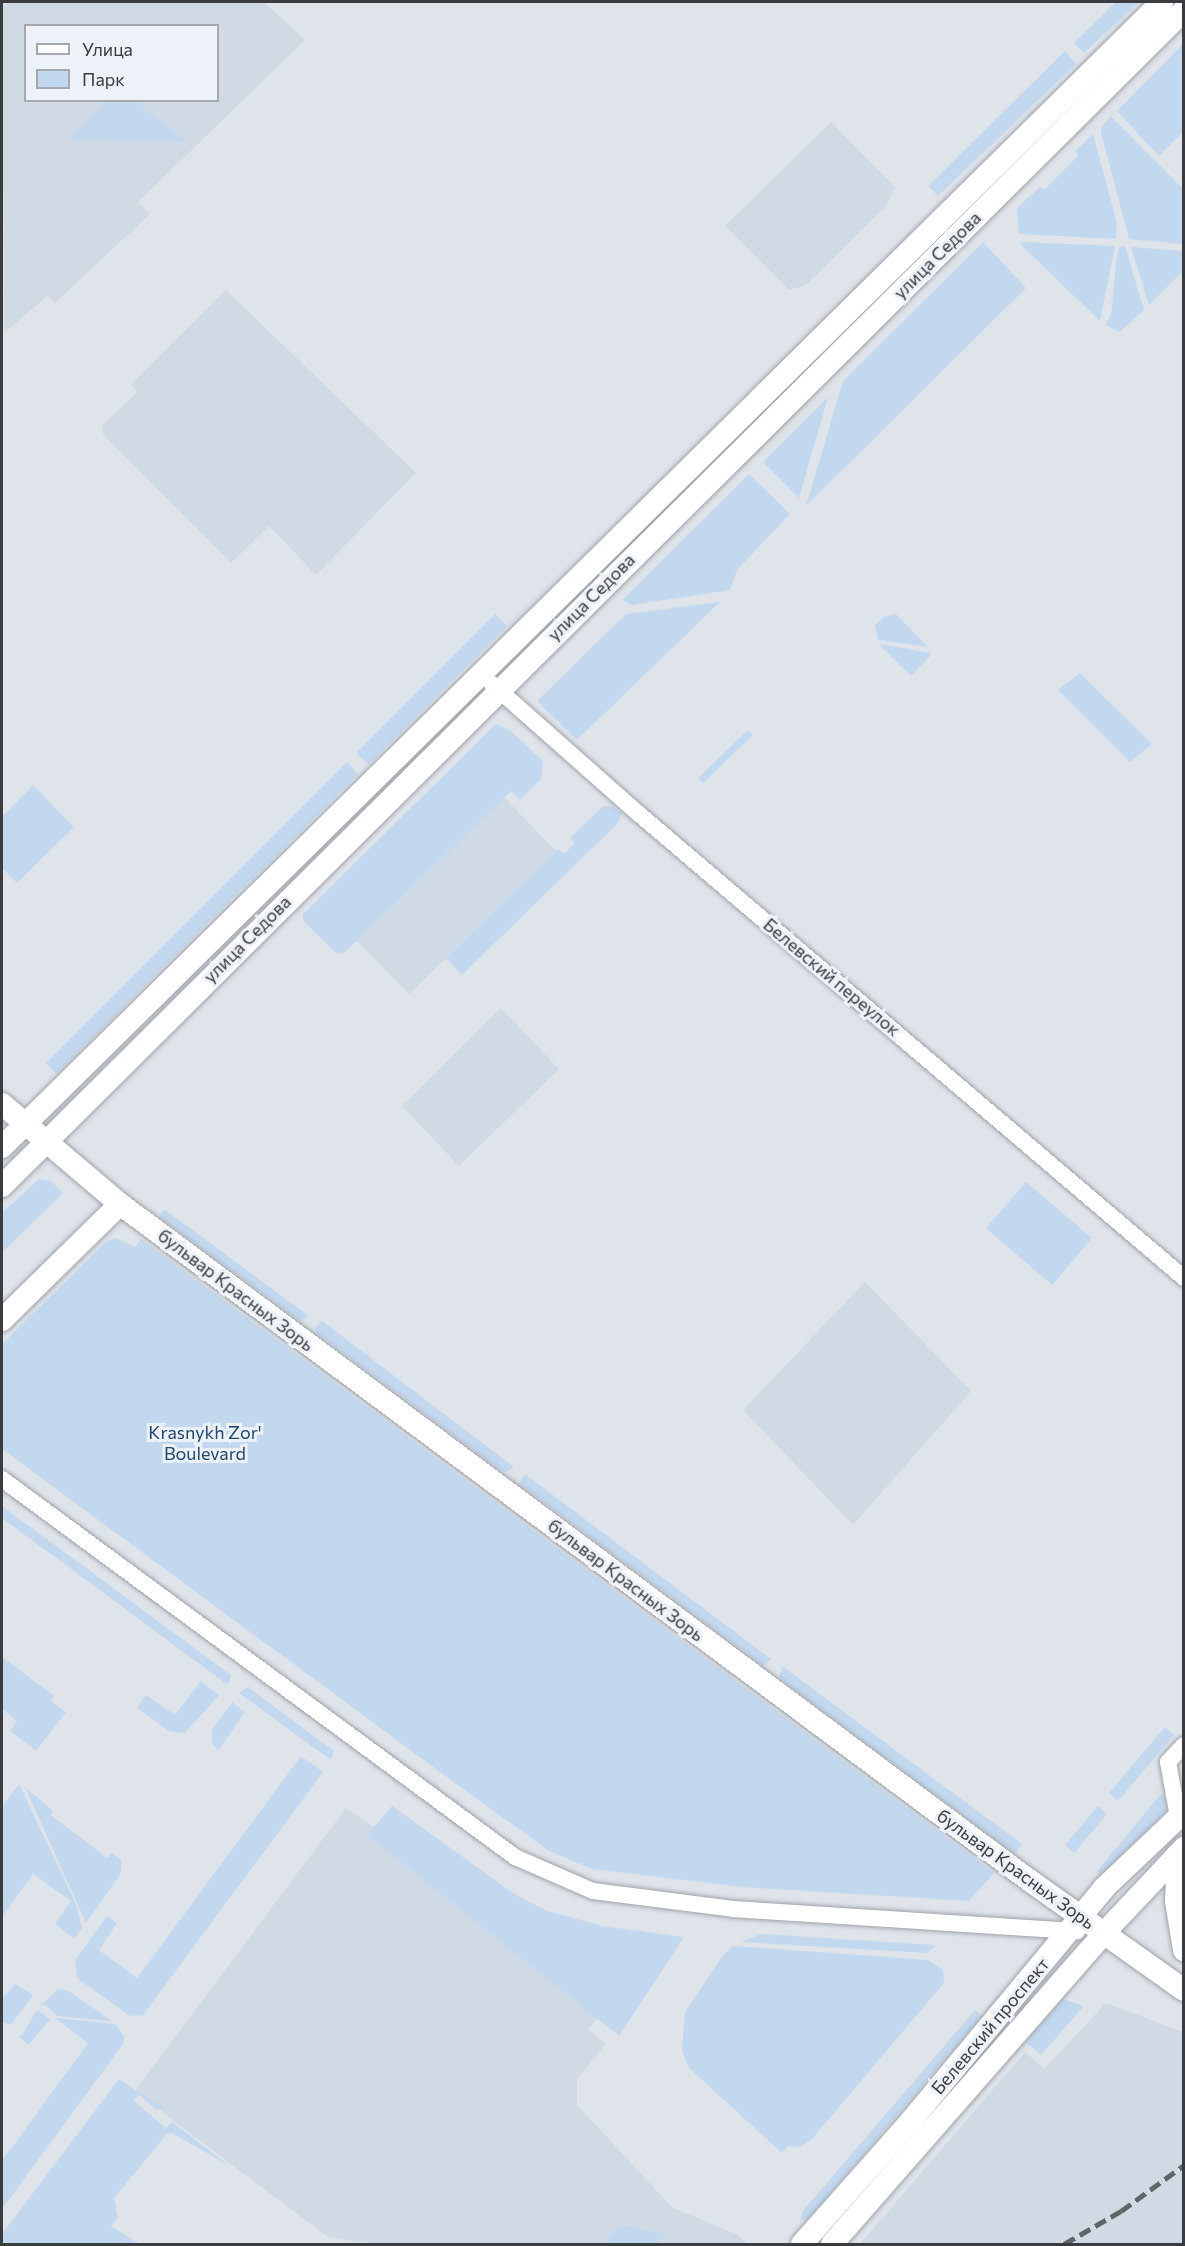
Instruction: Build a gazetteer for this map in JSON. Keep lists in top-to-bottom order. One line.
{"streets":{"main road":["улица Седова","бульвар Красных Зорь","Белевский проспект"],"street":["Белевский переулок"]},"crossings":[["улица Седова","Белевский переулок"],["улица Седова","бульвар Красных Зорь"],["бульвар Красных Зорь","Белевский проспект"]],"parks":["Krasnykh Zor' Boulevard"],"legend":["Улица","Парк"]}
